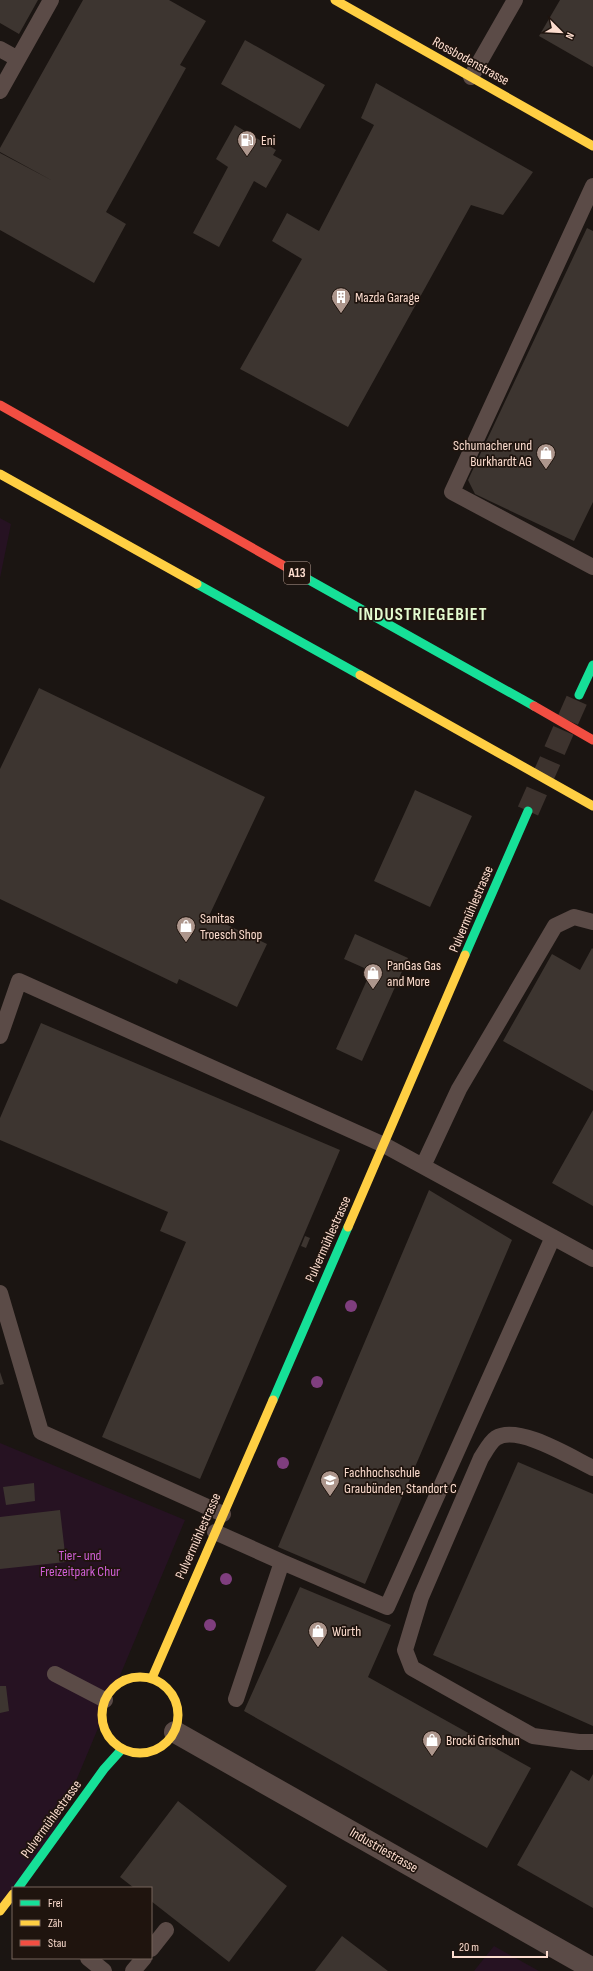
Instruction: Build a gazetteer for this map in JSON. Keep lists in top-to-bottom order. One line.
{"streets":{"main road":["Rossbodenstrasse","A13","Pulvermühlestrasse"],"street":["Industriestrasse"]},"crossings":[["Pulvermühlestrasse","Industriestrasse"]],"districts":["INDUSTRIEGEBIET"],"parks":["Tier- und Freizeitpark Chur"],"places":{"fuel station":["Eni"],"building":["Mazda Garage"],"shop":["Schumacher und Burkhardt AG","Sanitas Troesch Shop","PanGas Gas and More","Würth","Brocki Grischun"],"school or university":["Fachhochschule Graubünden, Standort C"]},"legend":["Frei","Zäh","Stau"],"scale_bar":"20 m","north":"bottom right"}
